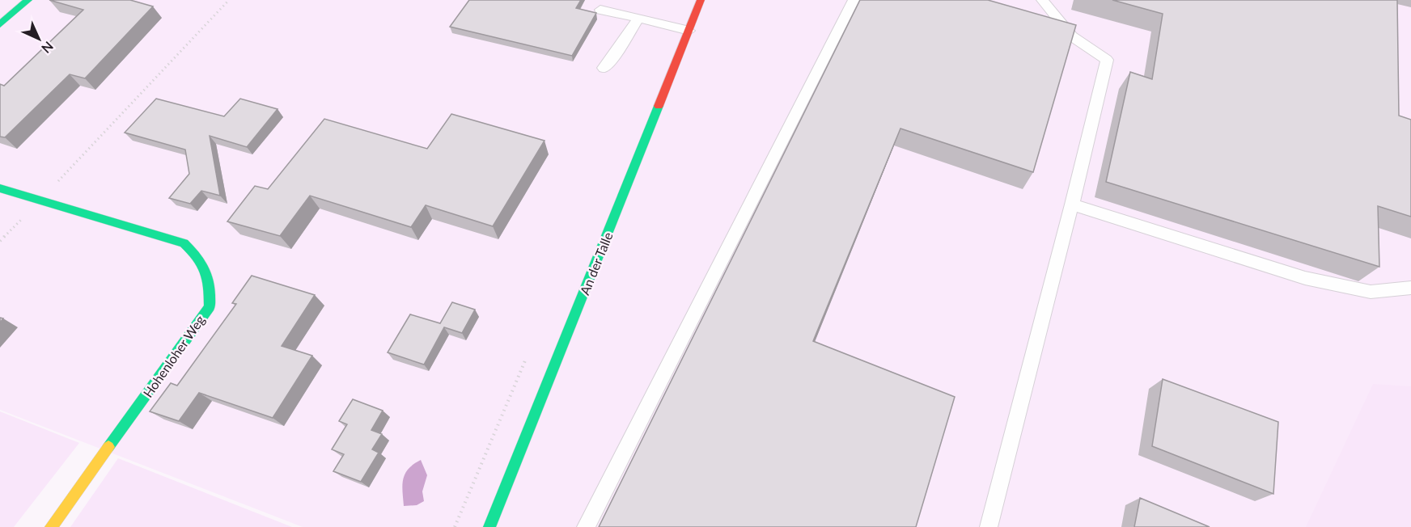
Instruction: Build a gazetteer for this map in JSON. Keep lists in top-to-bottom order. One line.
{"streets":{"street":["An der Talle","Hohenloher Weg"]},"north":"bottom right"}
